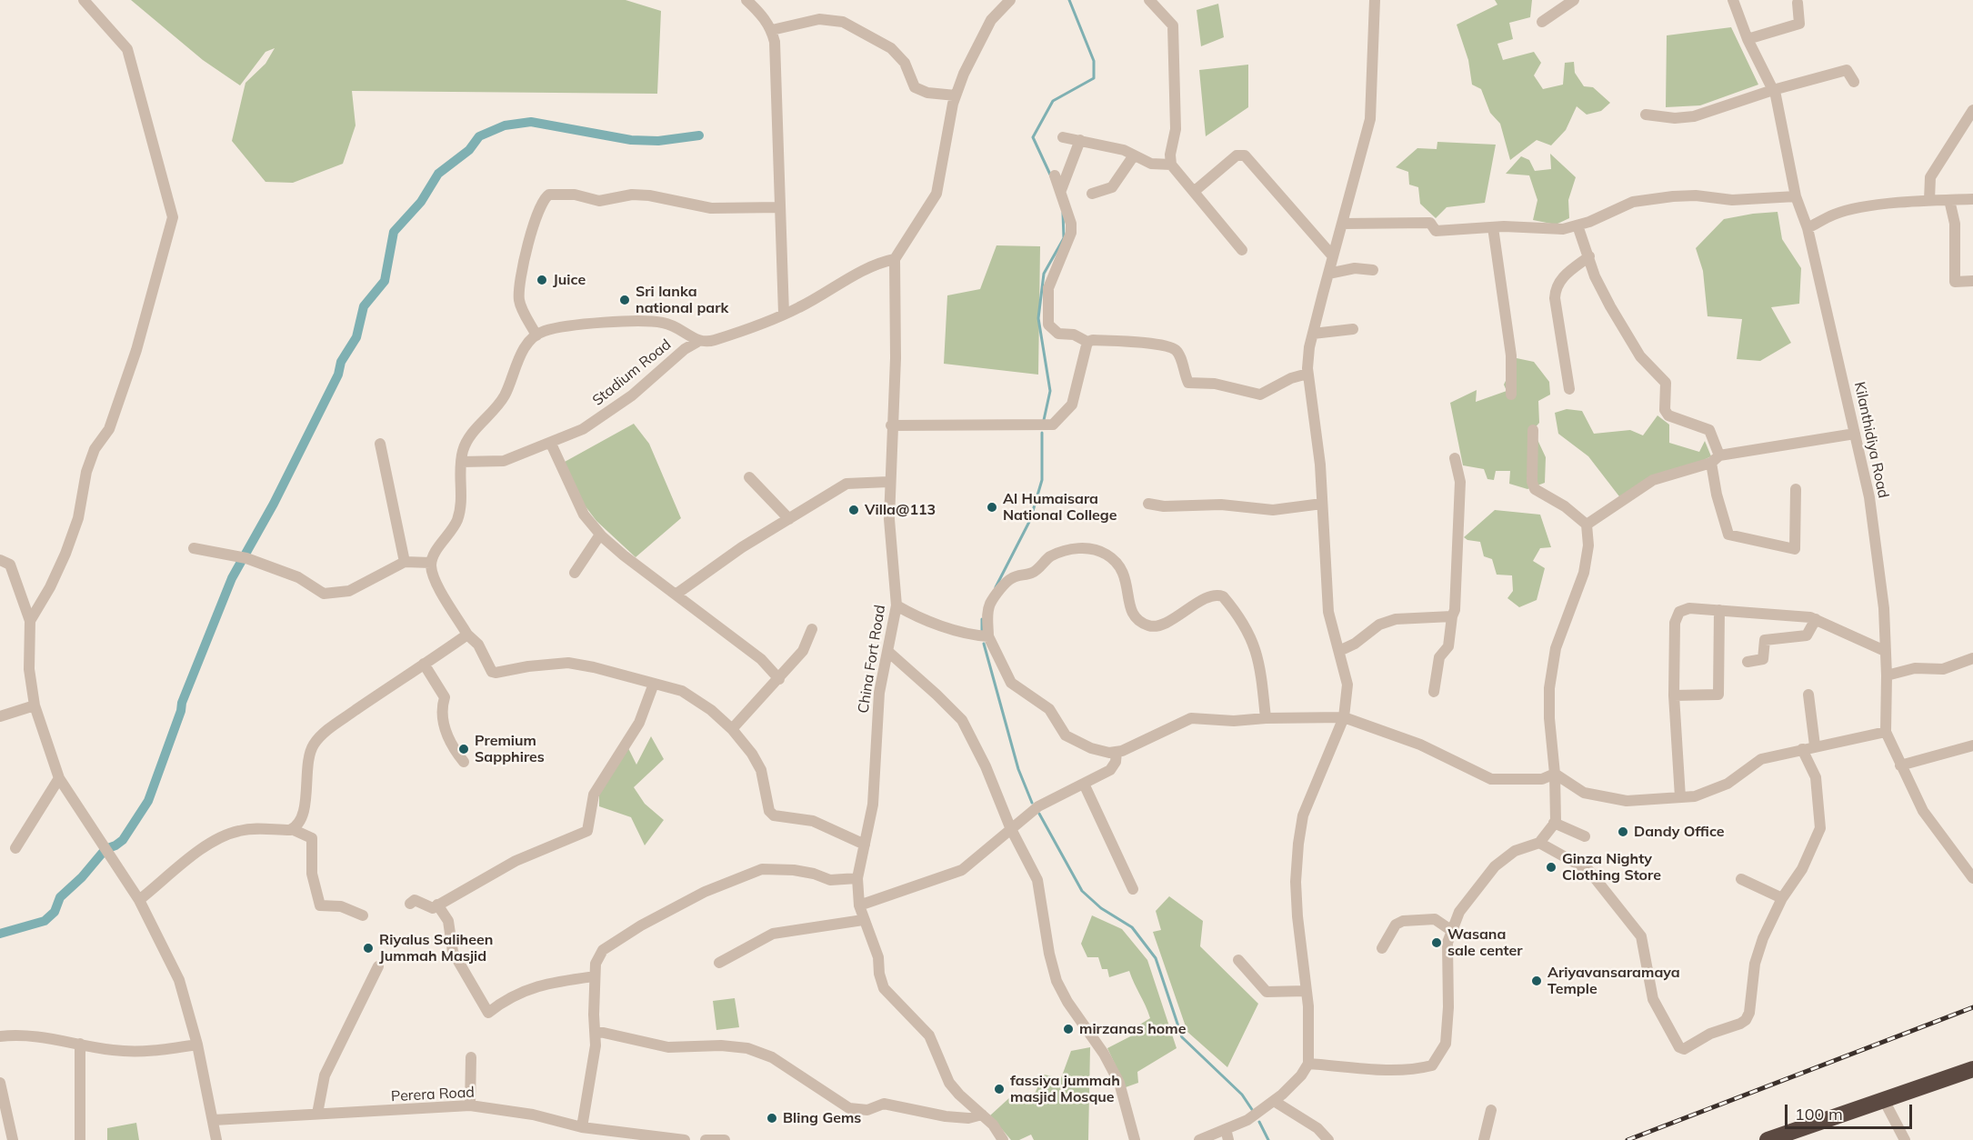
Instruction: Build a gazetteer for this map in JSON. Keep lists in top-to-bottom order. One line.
{"streets":{"street":["Stadium Road","Kilanthidiya Road","China Fort Road","Perera Road"]},"places":["Juice","Sri lanka national park","Al Humaisara National College","Villa@113","Premium Sapphires","Dandy Office","Ginza Nighty Clothing Store","Wasana sale center","Riyalus Saliheen Jummah Masjid","Ariyavansaramaya Temple","mirzanas home","fassiya jummah masjid Mosque","Bling Gems"],"scale_bar":"100 m"}
